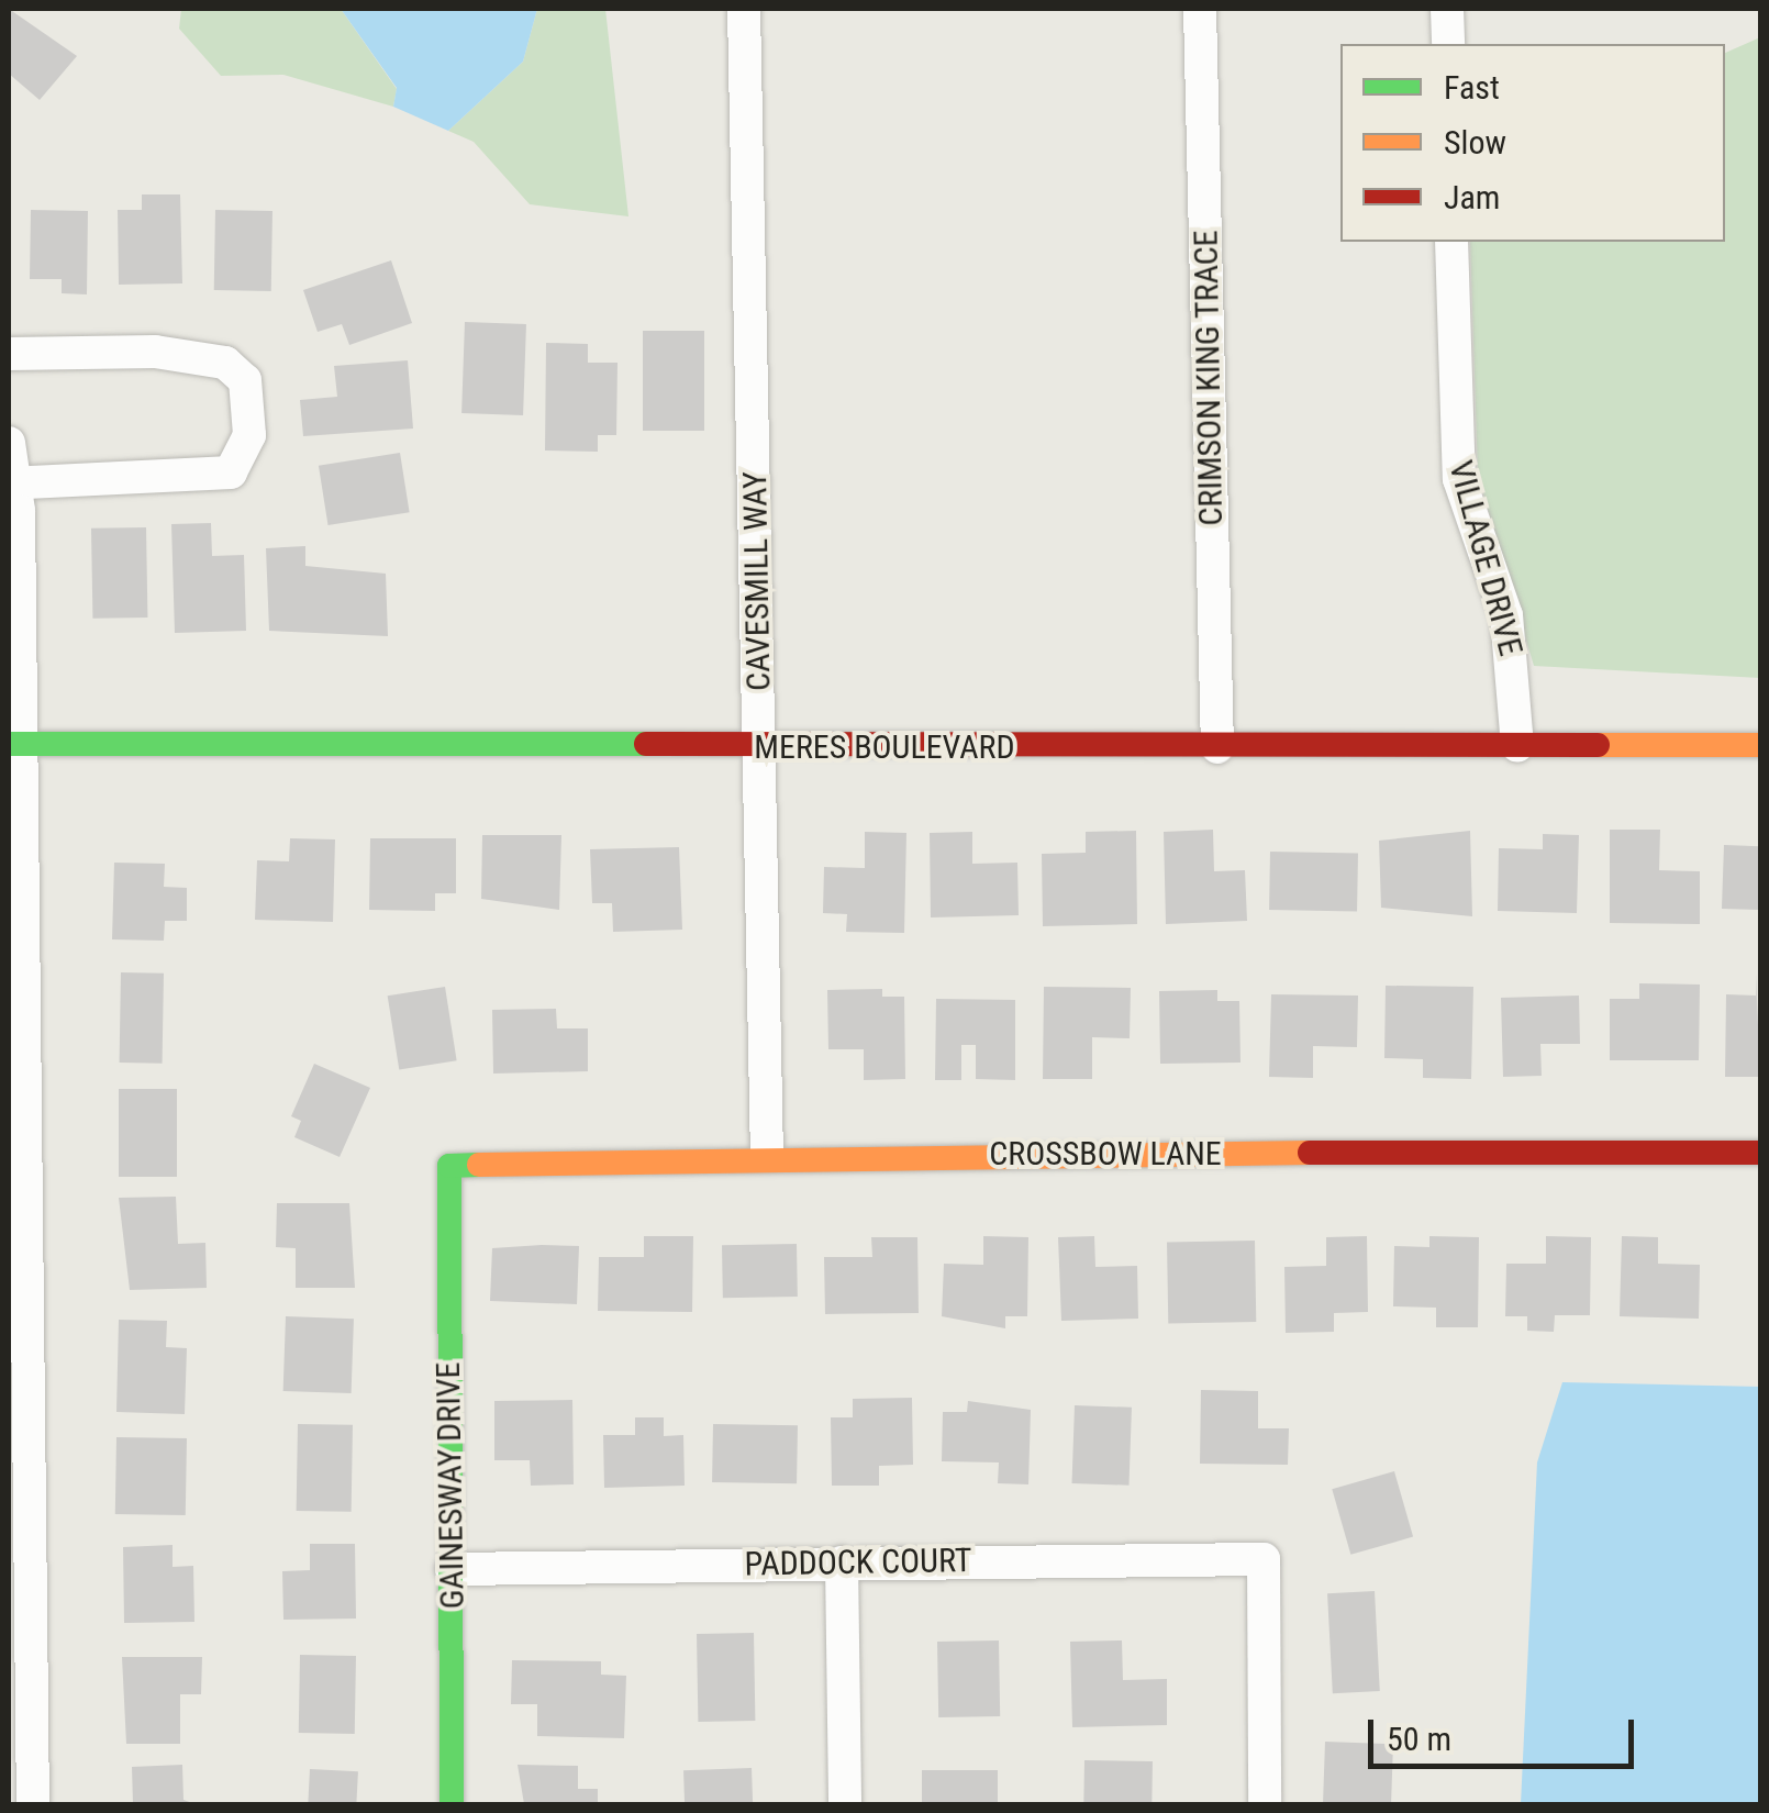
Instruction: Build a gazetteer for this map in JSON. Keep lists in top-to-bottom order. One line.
{"streets":{"street":["CRIMSON KING TRACE","VILLAGE DRIVE","CAVESMILL WAY","MERES BOULEVARD","CROSSBOW LANE","GAINESWAY DRIVE","PADDOCK COURT"]},"crossings":[["CRIMSON KING TRACE","MERES BOULEVARD"],["VILLAGE DRIVE","MERES BOULEVARD"],["CAVESMILL WAY","MERES BOULEVARD"],["CAVESMILL WAY","CROSSBOW LANE"],["CROSSBOW LANE","GAINESWAY DRIVE"],["GAINESWAY DRIVE","PADDOCK COURT"]],"legend":["Fast","Slow","Jam"],"scale_bar":"50 m"}
